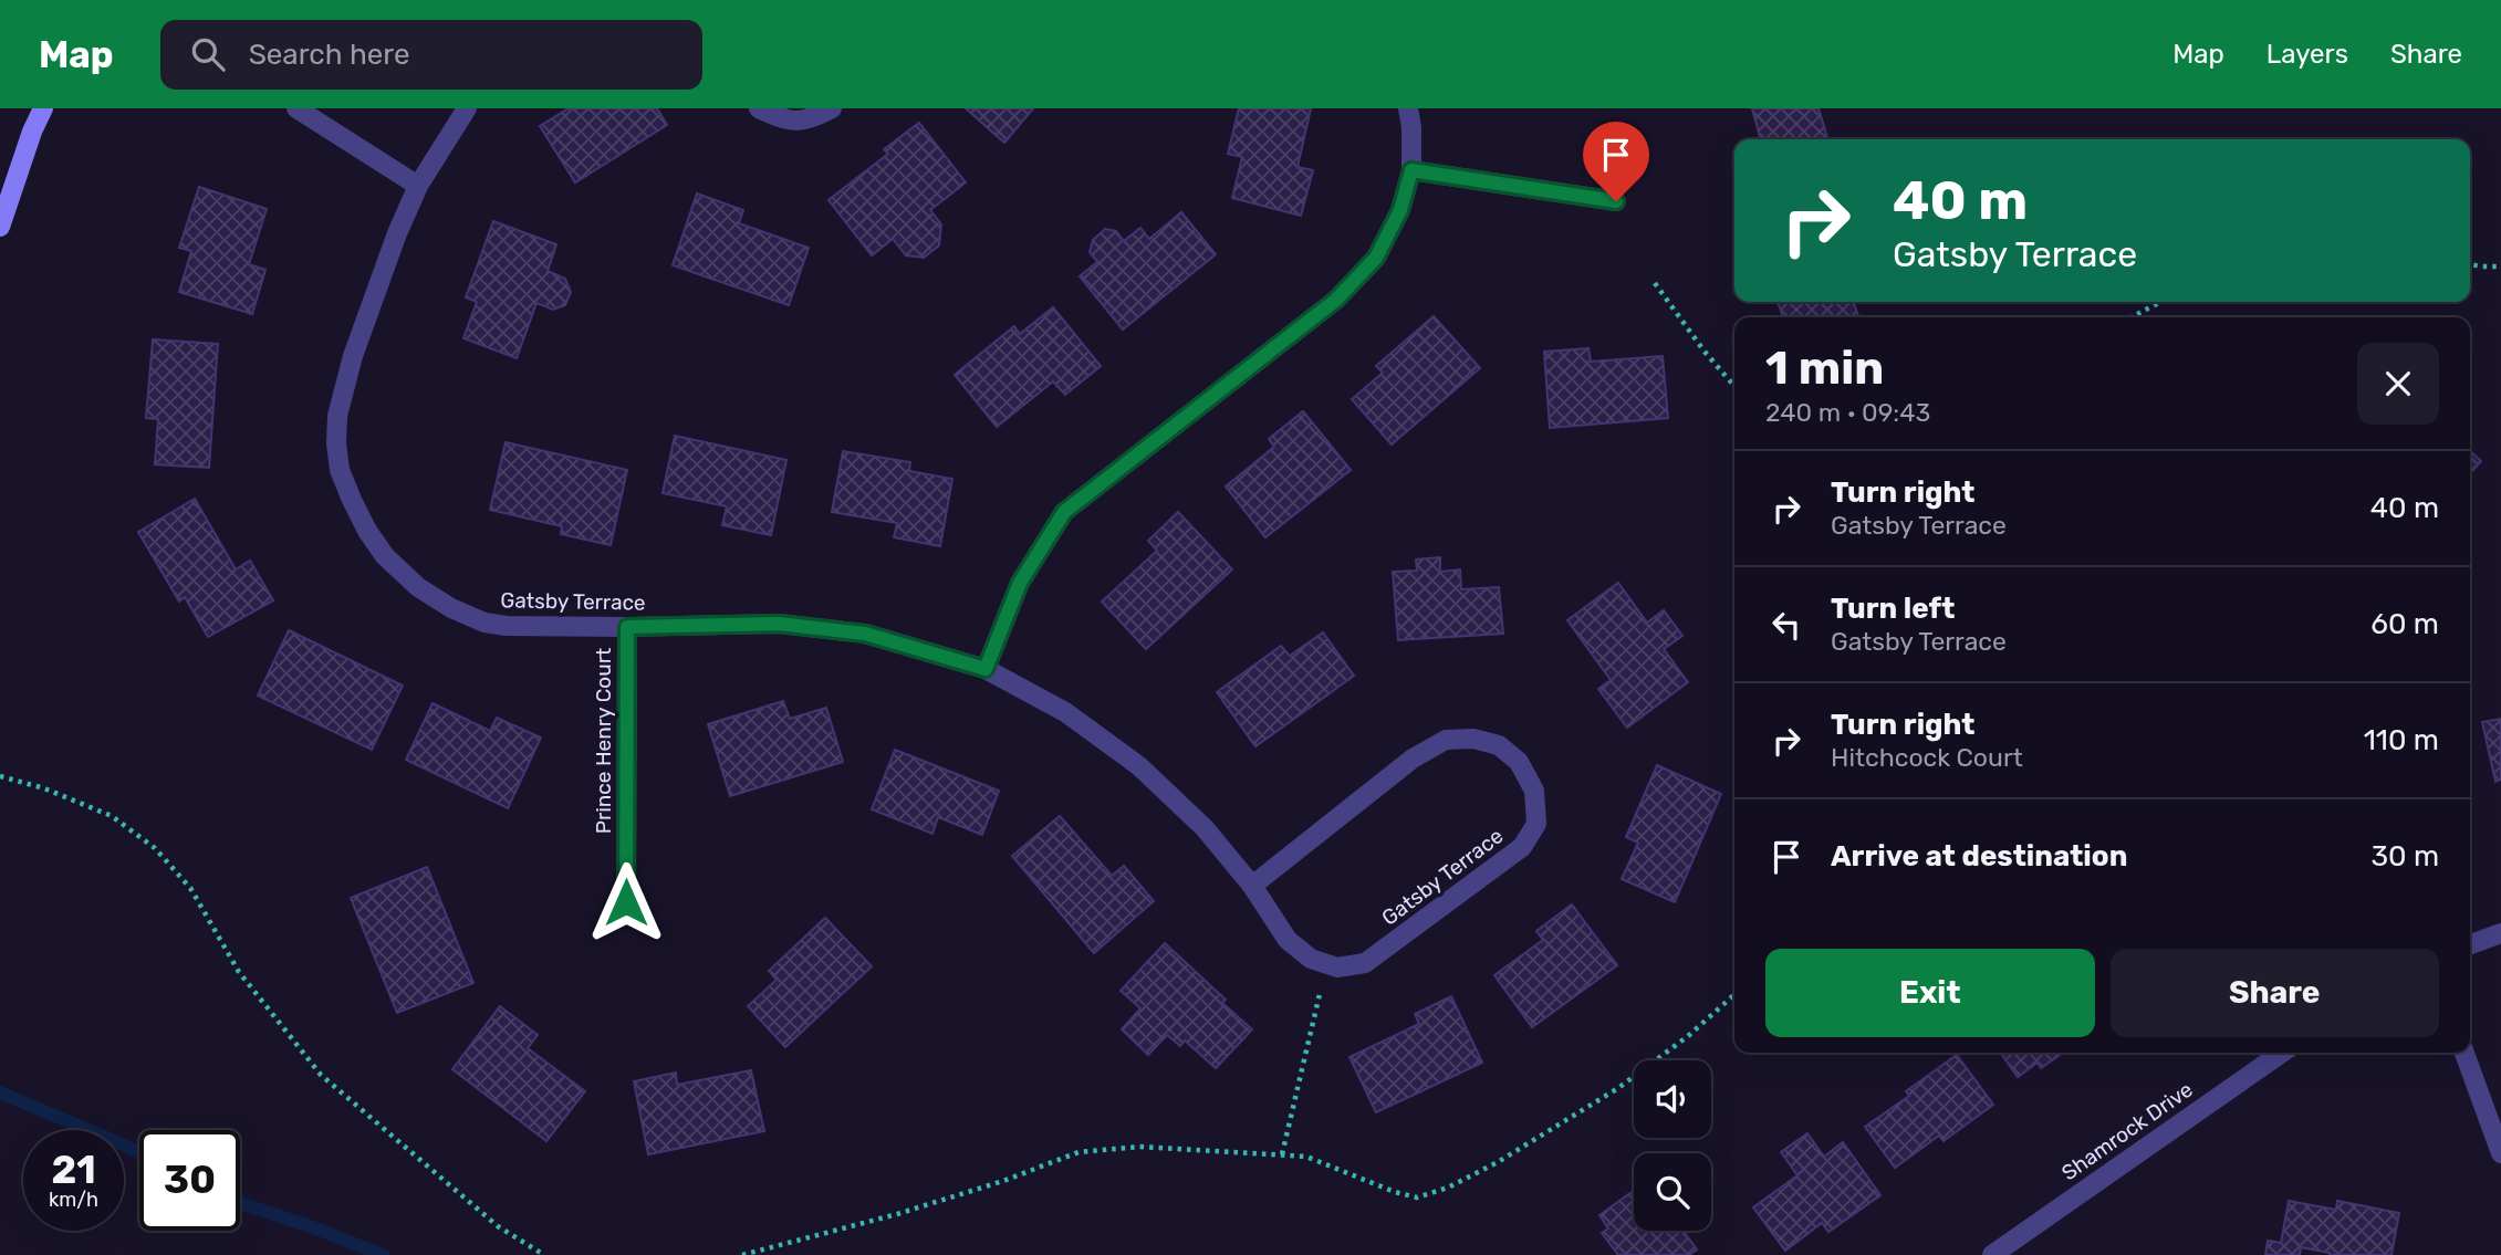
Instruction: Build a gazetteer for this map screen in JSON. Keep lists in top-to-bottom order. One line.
{"streets":{"street":["Gatsby Terrace","Prince Henry Court","Shamrock Drive"]},"crossings":[["Gatsby Terrace","Prince Henry Court"]],"page":{"header":"Map","search":"Search here","nav":["Map","Layers","Share"],"turn":["40 m","Gatsby Terrace"],"heading":["1 min","240 m · 09:43"],"list":[{"name":"Turn right","note":"Gatsby Terrace","value":"40 m"},{"name":"Turn left","note":"Gatsby Terrace","value":"60 m"},{"name":"Turn right","note":"Hitchcock Court","value":"110 m"},{"name":"Arrive at destination","value":"30 m"}],"buttons":["Exit","Share"],"speed":"21 km/h","limit":"30"}}
